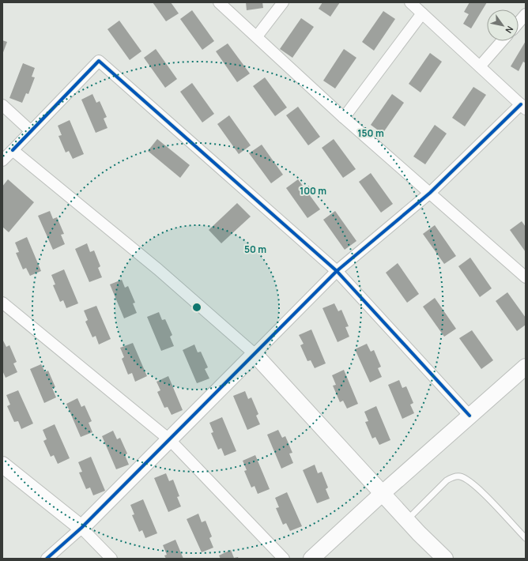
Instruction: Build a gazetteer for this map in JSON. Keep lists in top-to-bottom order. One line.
{"north":"bottom right","rings":["150 m","100 m","50 m"]}
